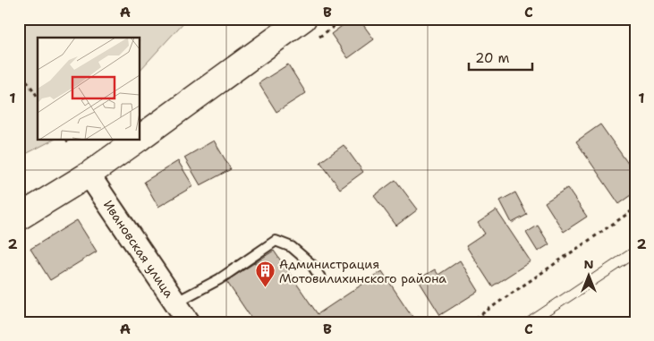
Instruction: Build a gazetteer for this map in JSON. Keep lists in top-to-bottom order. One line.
{"streets":{"street":["Ивановская улица"]},"places":{"building":["Администрация Мотовилихинского района"]},"scale_bar":"20 m","north":"top","grid":{"columns":["A","B","C"],"rows":["1","2"]}}
